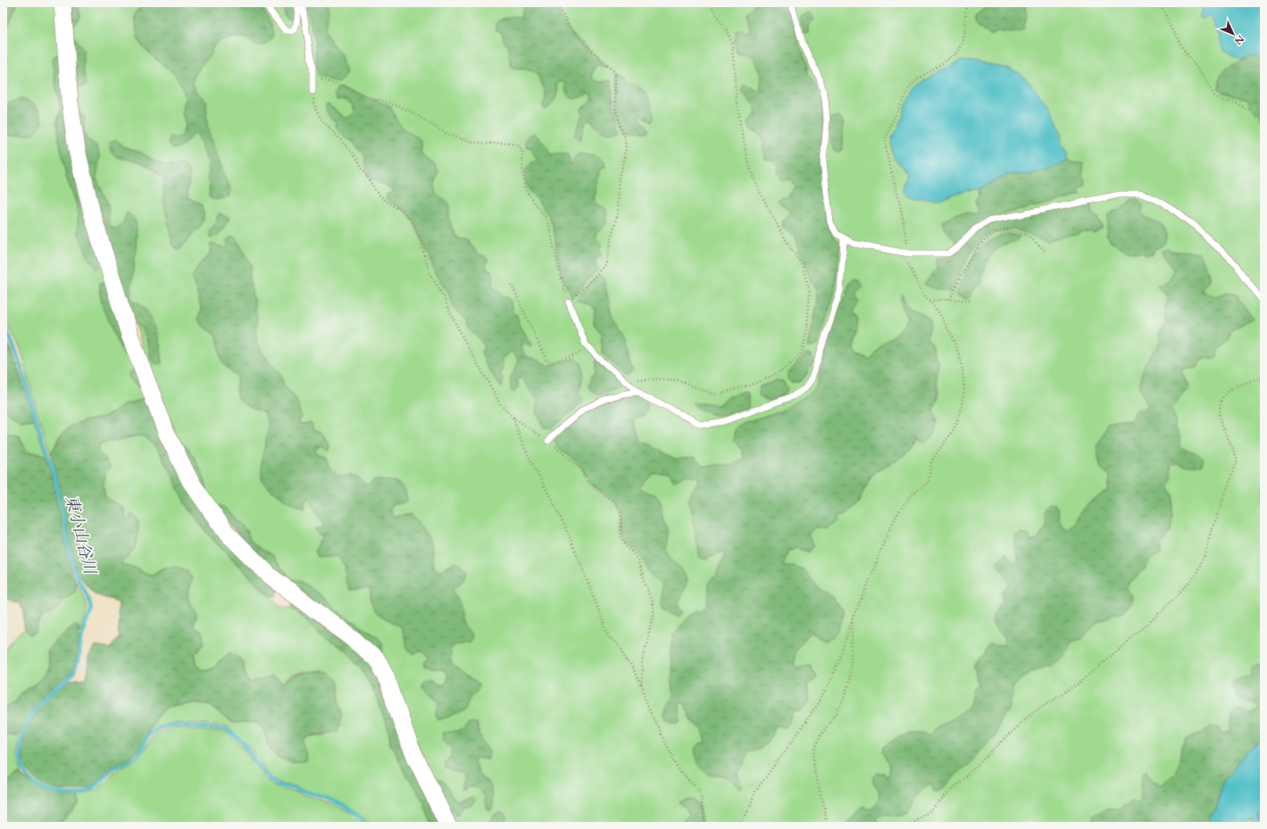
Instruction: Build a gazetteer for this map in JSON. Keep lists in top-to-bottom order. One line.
{"water":["東小山谷川"],"north":"bottom right"}
